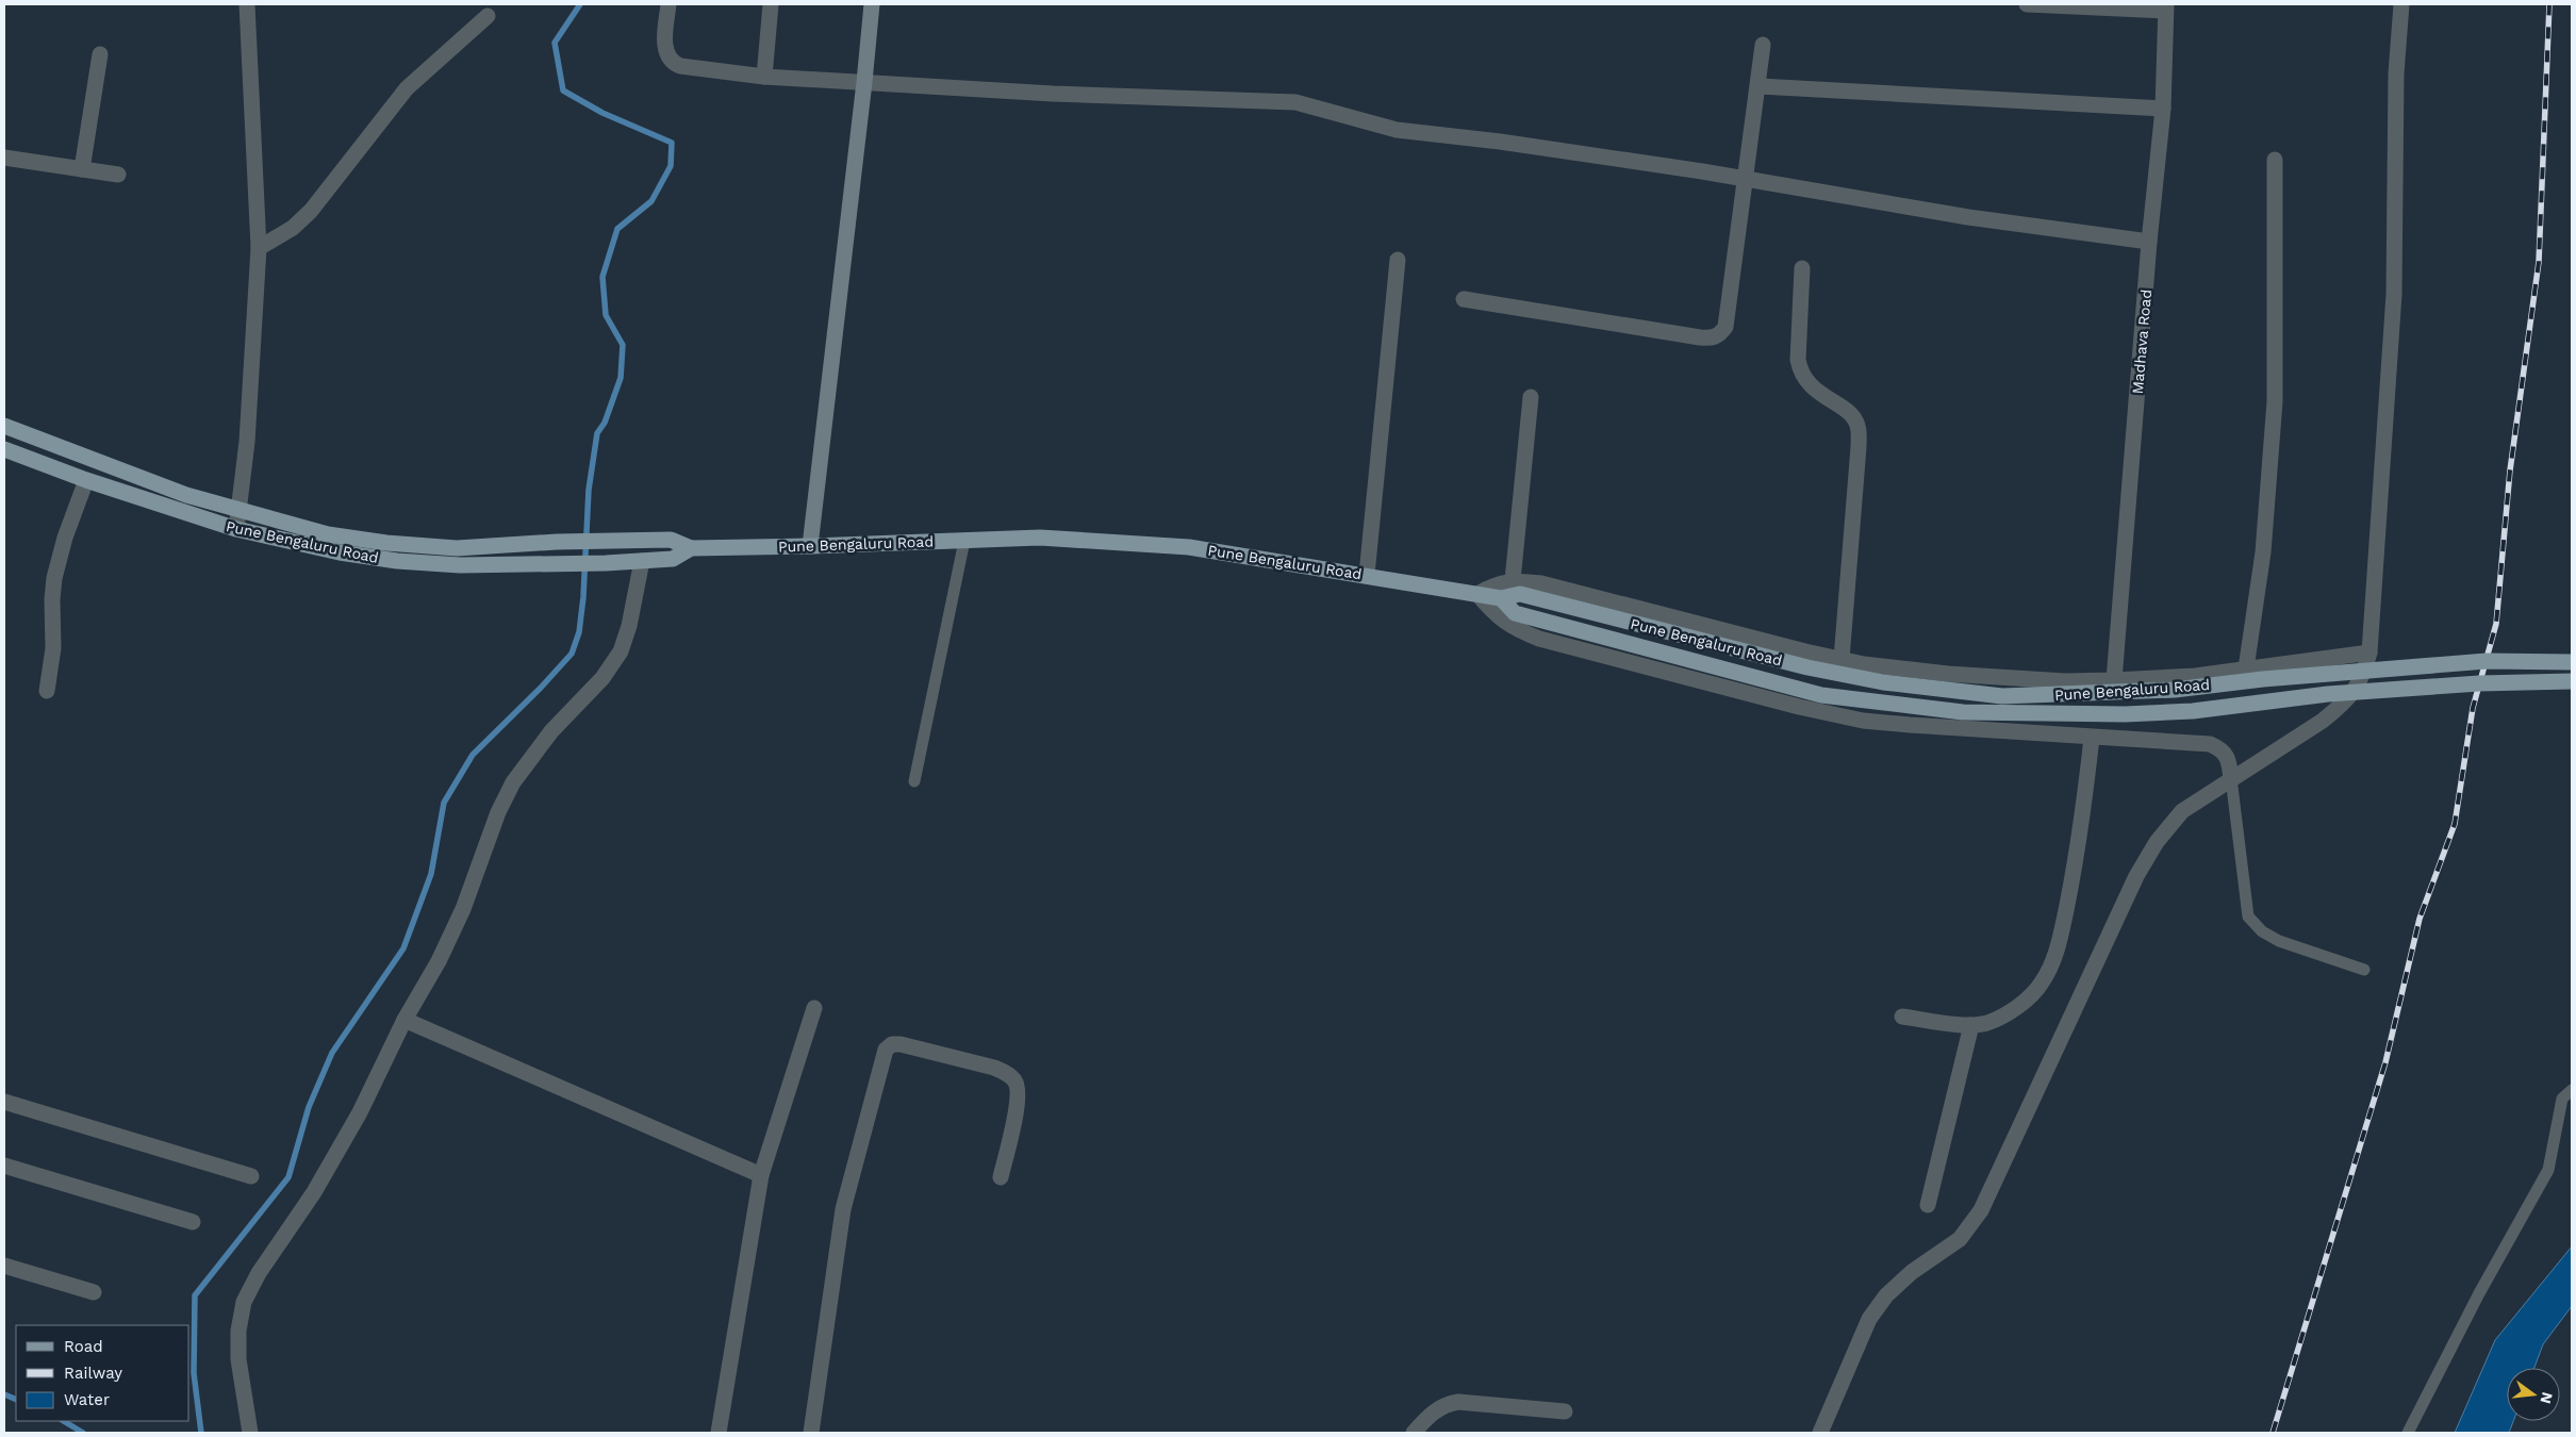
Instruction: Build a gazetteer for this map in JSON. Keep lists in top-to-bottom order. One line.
{"streets":{"main road":["Pune Bengaluru Road"],"street":["Madhava Road"]},"legend":["Road","Railway","Water"],"north":"right"}
